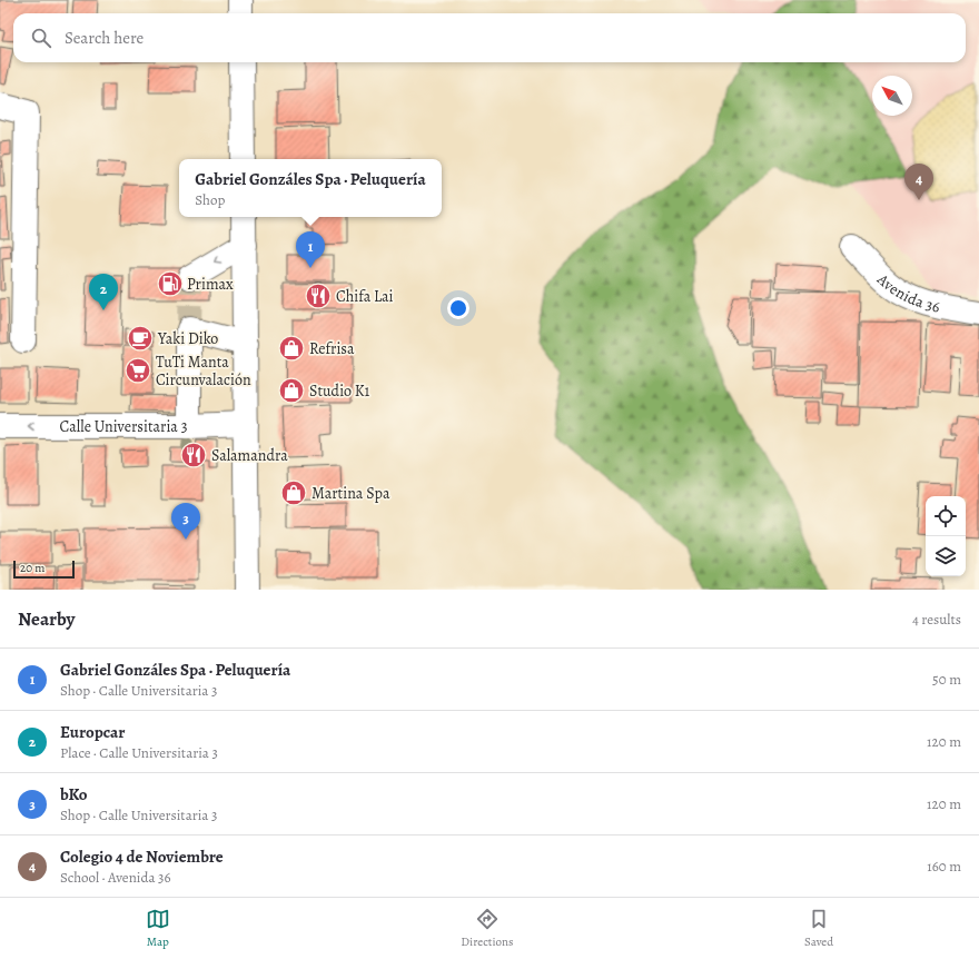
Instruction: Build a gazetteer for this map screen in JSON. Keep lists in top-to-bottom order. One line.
{"streets":{"street":["Avenida 36","Calle Universitaria 3"]},"one_way":["Calle Universitaria 3"],"places":{"fuel station":["Primax"],"restaurant":["Chifa Lai","Salamandra"],"cafe":["Yaki Diko"],"shop":["Refrisa","Studio K1","Martina Spa"],"supermarket":["TuTi Manta Circunvalación"]},"scale_bar":"20 m","north":"top left","page":{"search":"Search here","popup":["Gabriel Gonzáles Spa · Peluquería","Shop"],"pins":["4","1","2","3"],"scale":"20 m","heading":["Nearby","4 results"],"list":[{"mark":"1","name":"Gabriel Gonzáles Spa · Peluquería","note":"Shop · Calle Universitaria 3","value":"50 m"},{"mark":"2","name":"Europcar","note":"Place · Calle Universitaria 3","value":"120 m"},{"mark":"3","name":"bKo","note":"Shop · Calle Universitaria 3","value":"120 m"},{"mark":"4","name":"Colegio 4 de Noviembre","note":"School · Avenida 36","value":"160 m"}],"nav":["Map","Directions","Saved"]}}
